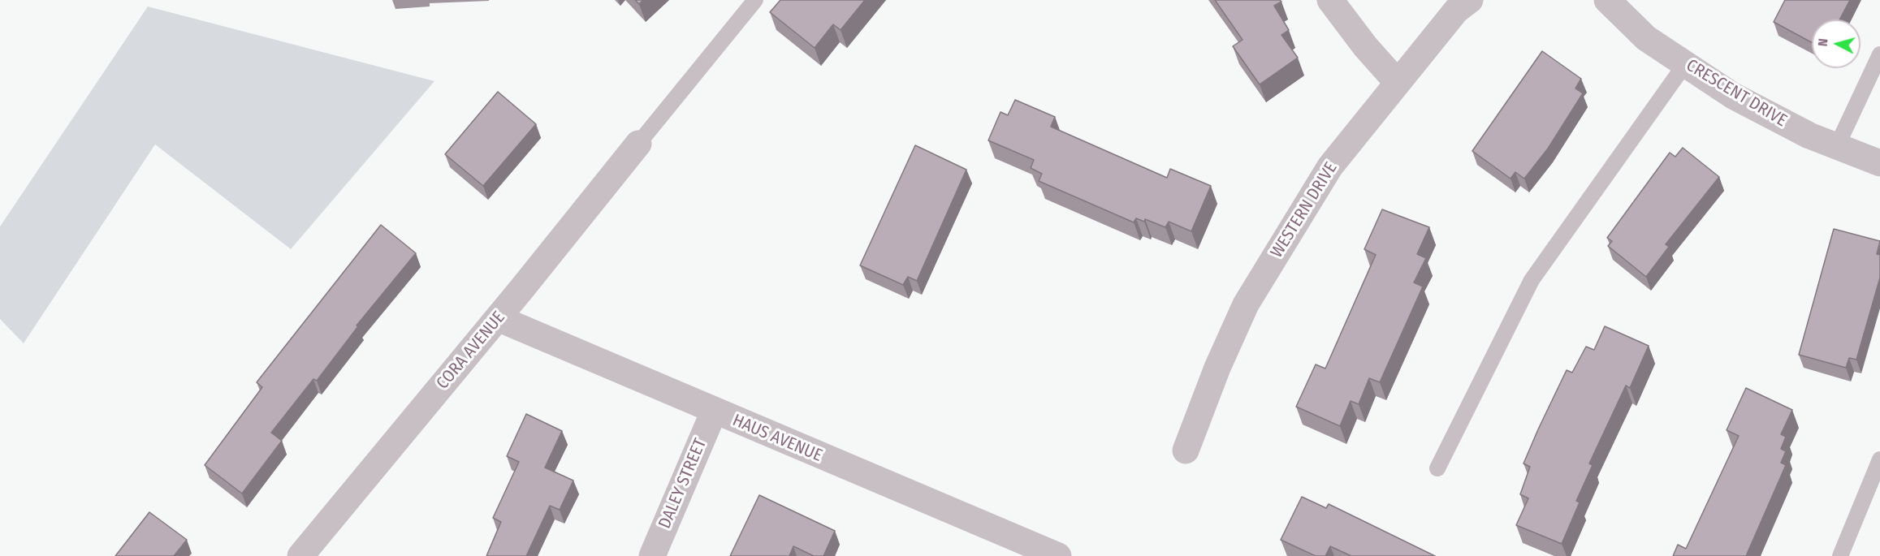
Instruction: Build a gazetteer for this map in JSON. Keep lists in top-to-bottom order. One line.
{"streets":{"street":["CRESCENT DRIVE","WESTERN DRIVE","CORA AVENUE","HAUS AVENUE","DALEY STREET"]},"crossings":[["CORA AVENUE","HAUS AVENUE"],["HAUS AVENUE","DALEY STREET"]],"north":"left"}
